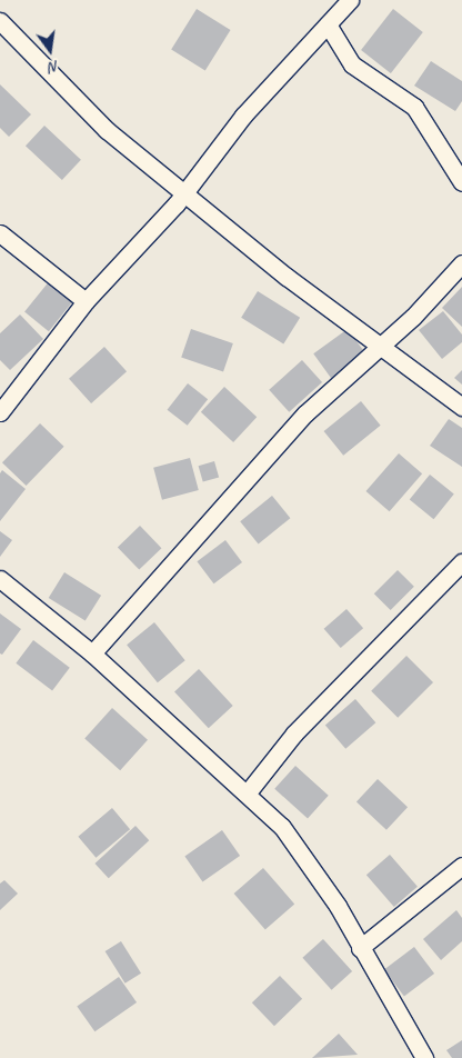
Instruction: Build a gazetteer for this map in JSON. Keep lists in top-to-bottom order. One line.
{"north":"bottom"}
